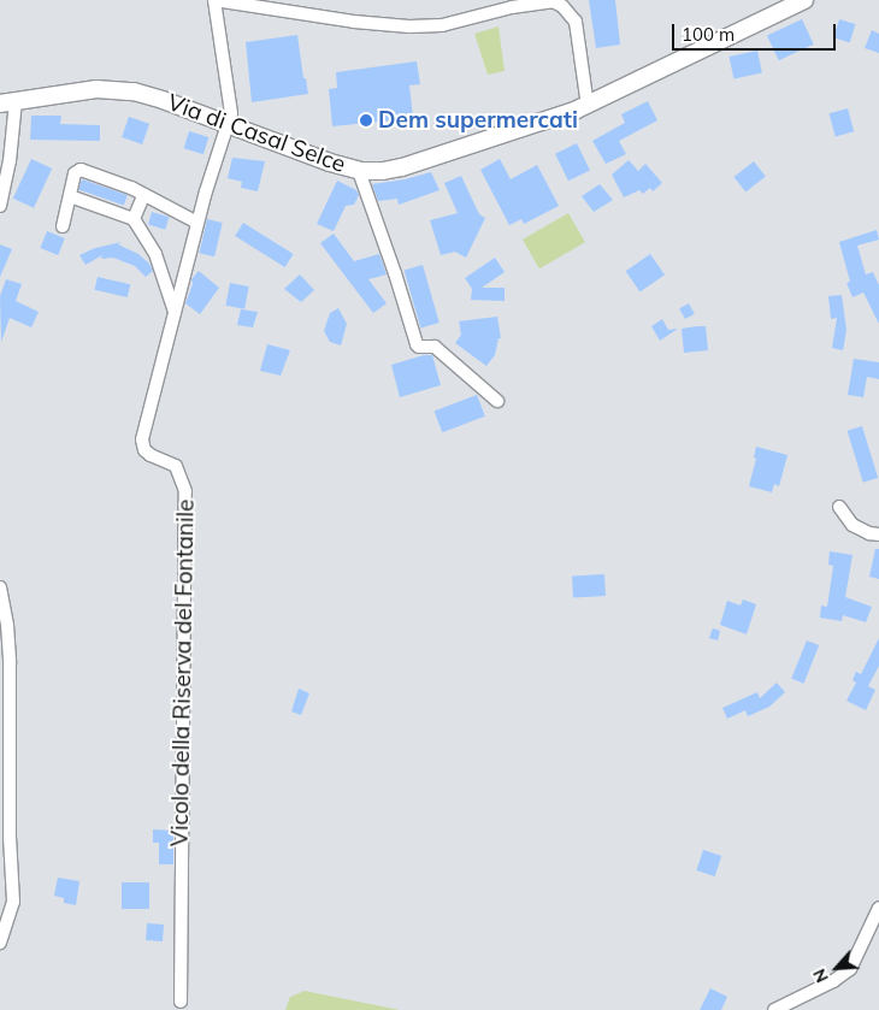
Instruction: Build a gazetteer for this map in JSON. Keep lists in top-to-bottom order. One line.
{"streets":{"main road":["Via di Casal Selce"],"street":["Vicolo della Riserva del Fontanile"]},"crossings":[["Via di Casal Selce","Vicolo della Riserva del Fontanile"]],"places":["Dem supermercati"],"scale_bar":"100 m","north":"bottom left"}
